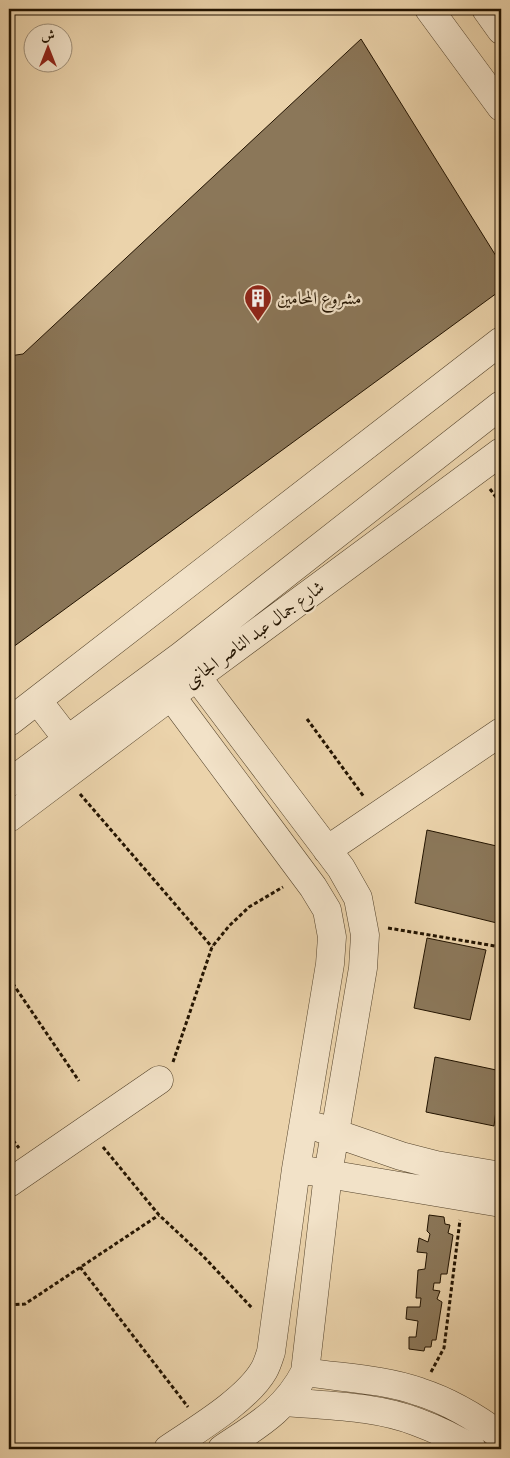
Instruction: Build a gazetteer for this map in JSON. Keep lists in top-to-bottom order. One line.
{"streets":{"street":["شارع جمال عبد الناصر الجانبى"]},"places":{"building":["مشروع المحامين"]},"north":"top"}
